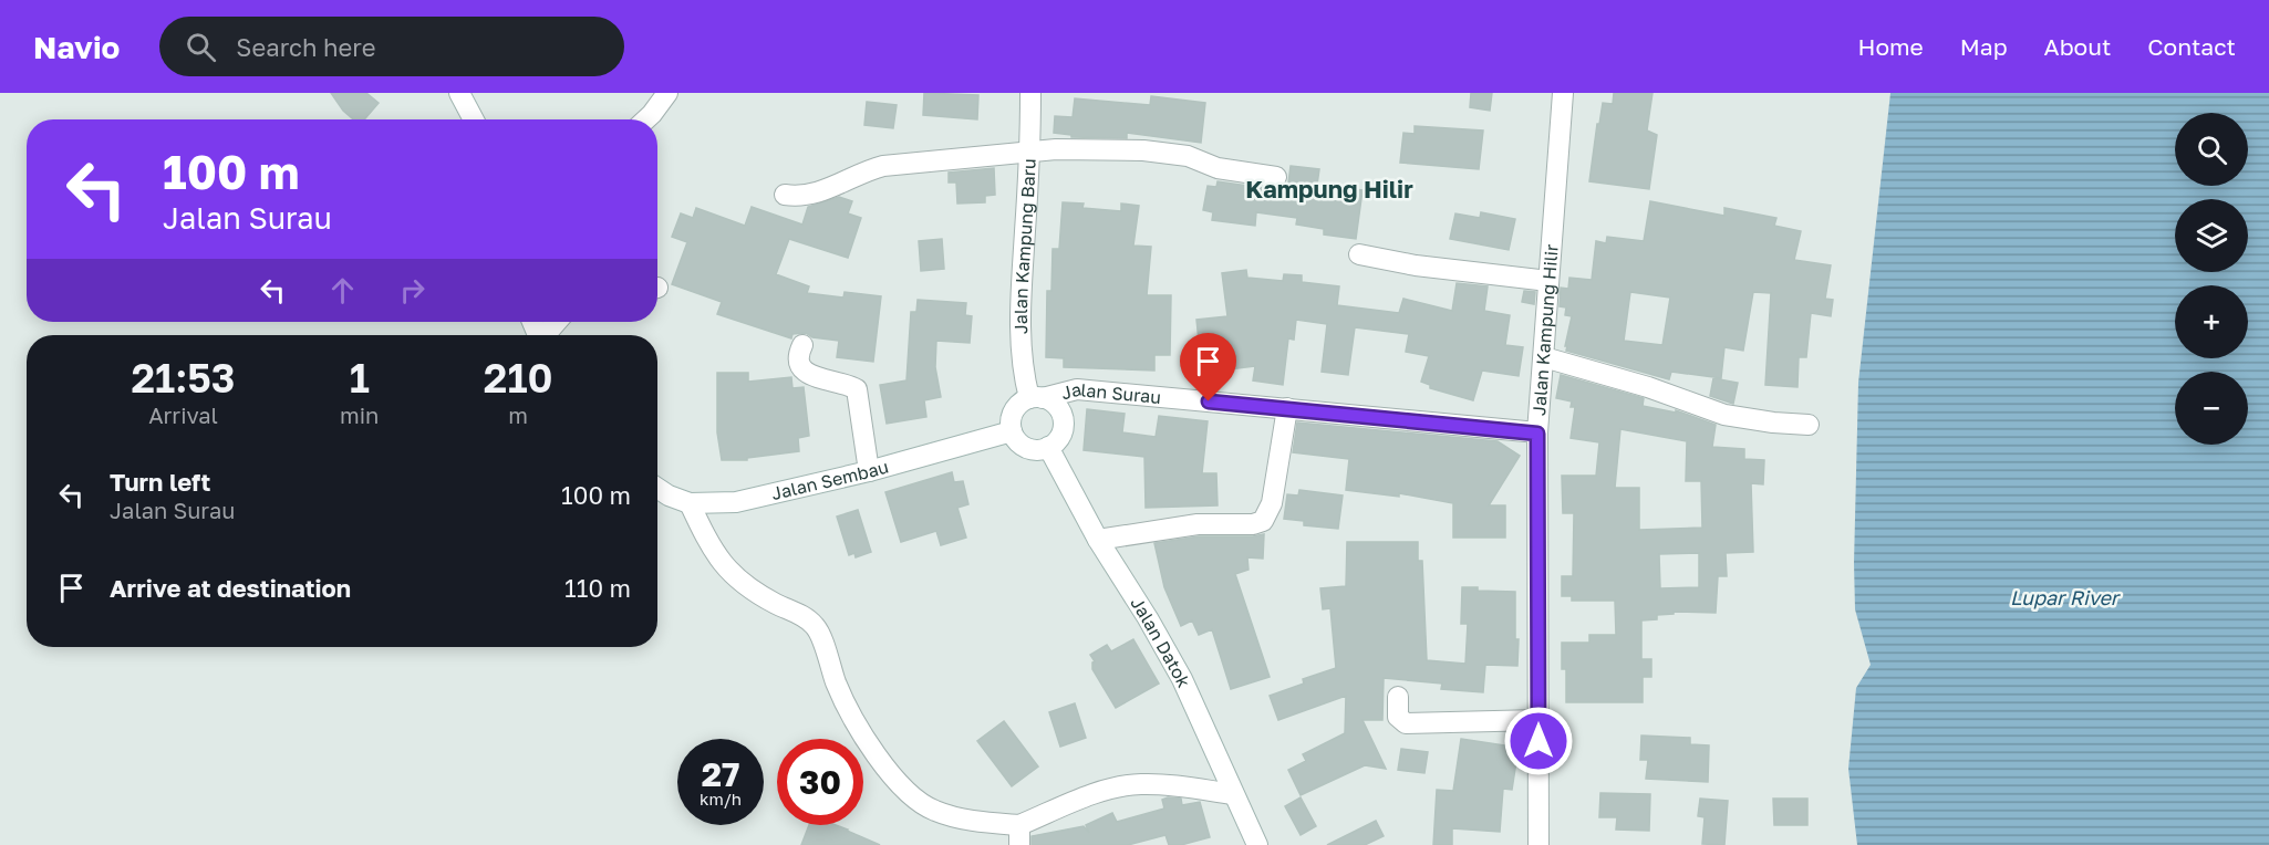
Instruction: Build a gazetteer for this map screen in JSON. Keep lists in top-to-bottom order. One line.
{"streets":{"street":["Jalan Kampung Baru","Jalan Kampung Hilir","Jalan Surau","Jalan Sembau","Jalan Datok"]},"crossings":[["Jalan Kampung Baru","Jalan Surau"],["Jalan Kampung Baru","Jalan Sembau"],["Jalan Kampung Baru","Jalan Datok"],["Jalan Kampung Hilir","Jalan Surau"],["Jalan Surau","Jalan Sembau"],["Jalan Surau","Jalan Datok"],["Jalan Sembau","Jalan Datok"]],"districts":["Kampung Hilir"],"water":["Lupar River"],"page":{"header":"Navio","search":"Search here","nav":["Home","Map","About","Contact"],"map_buttons":["+","−"],"turn":["100 m","Jalan Surau"],"eta":["21:53","Arrival","1","min","210","m"],"list":[{"name":"Turn left","note":"Jalan Surau","value":"100 m"},{"name":"Arrive at destination","value":"110 m"}],"speed":"27 km/h","limit":"30"}}
